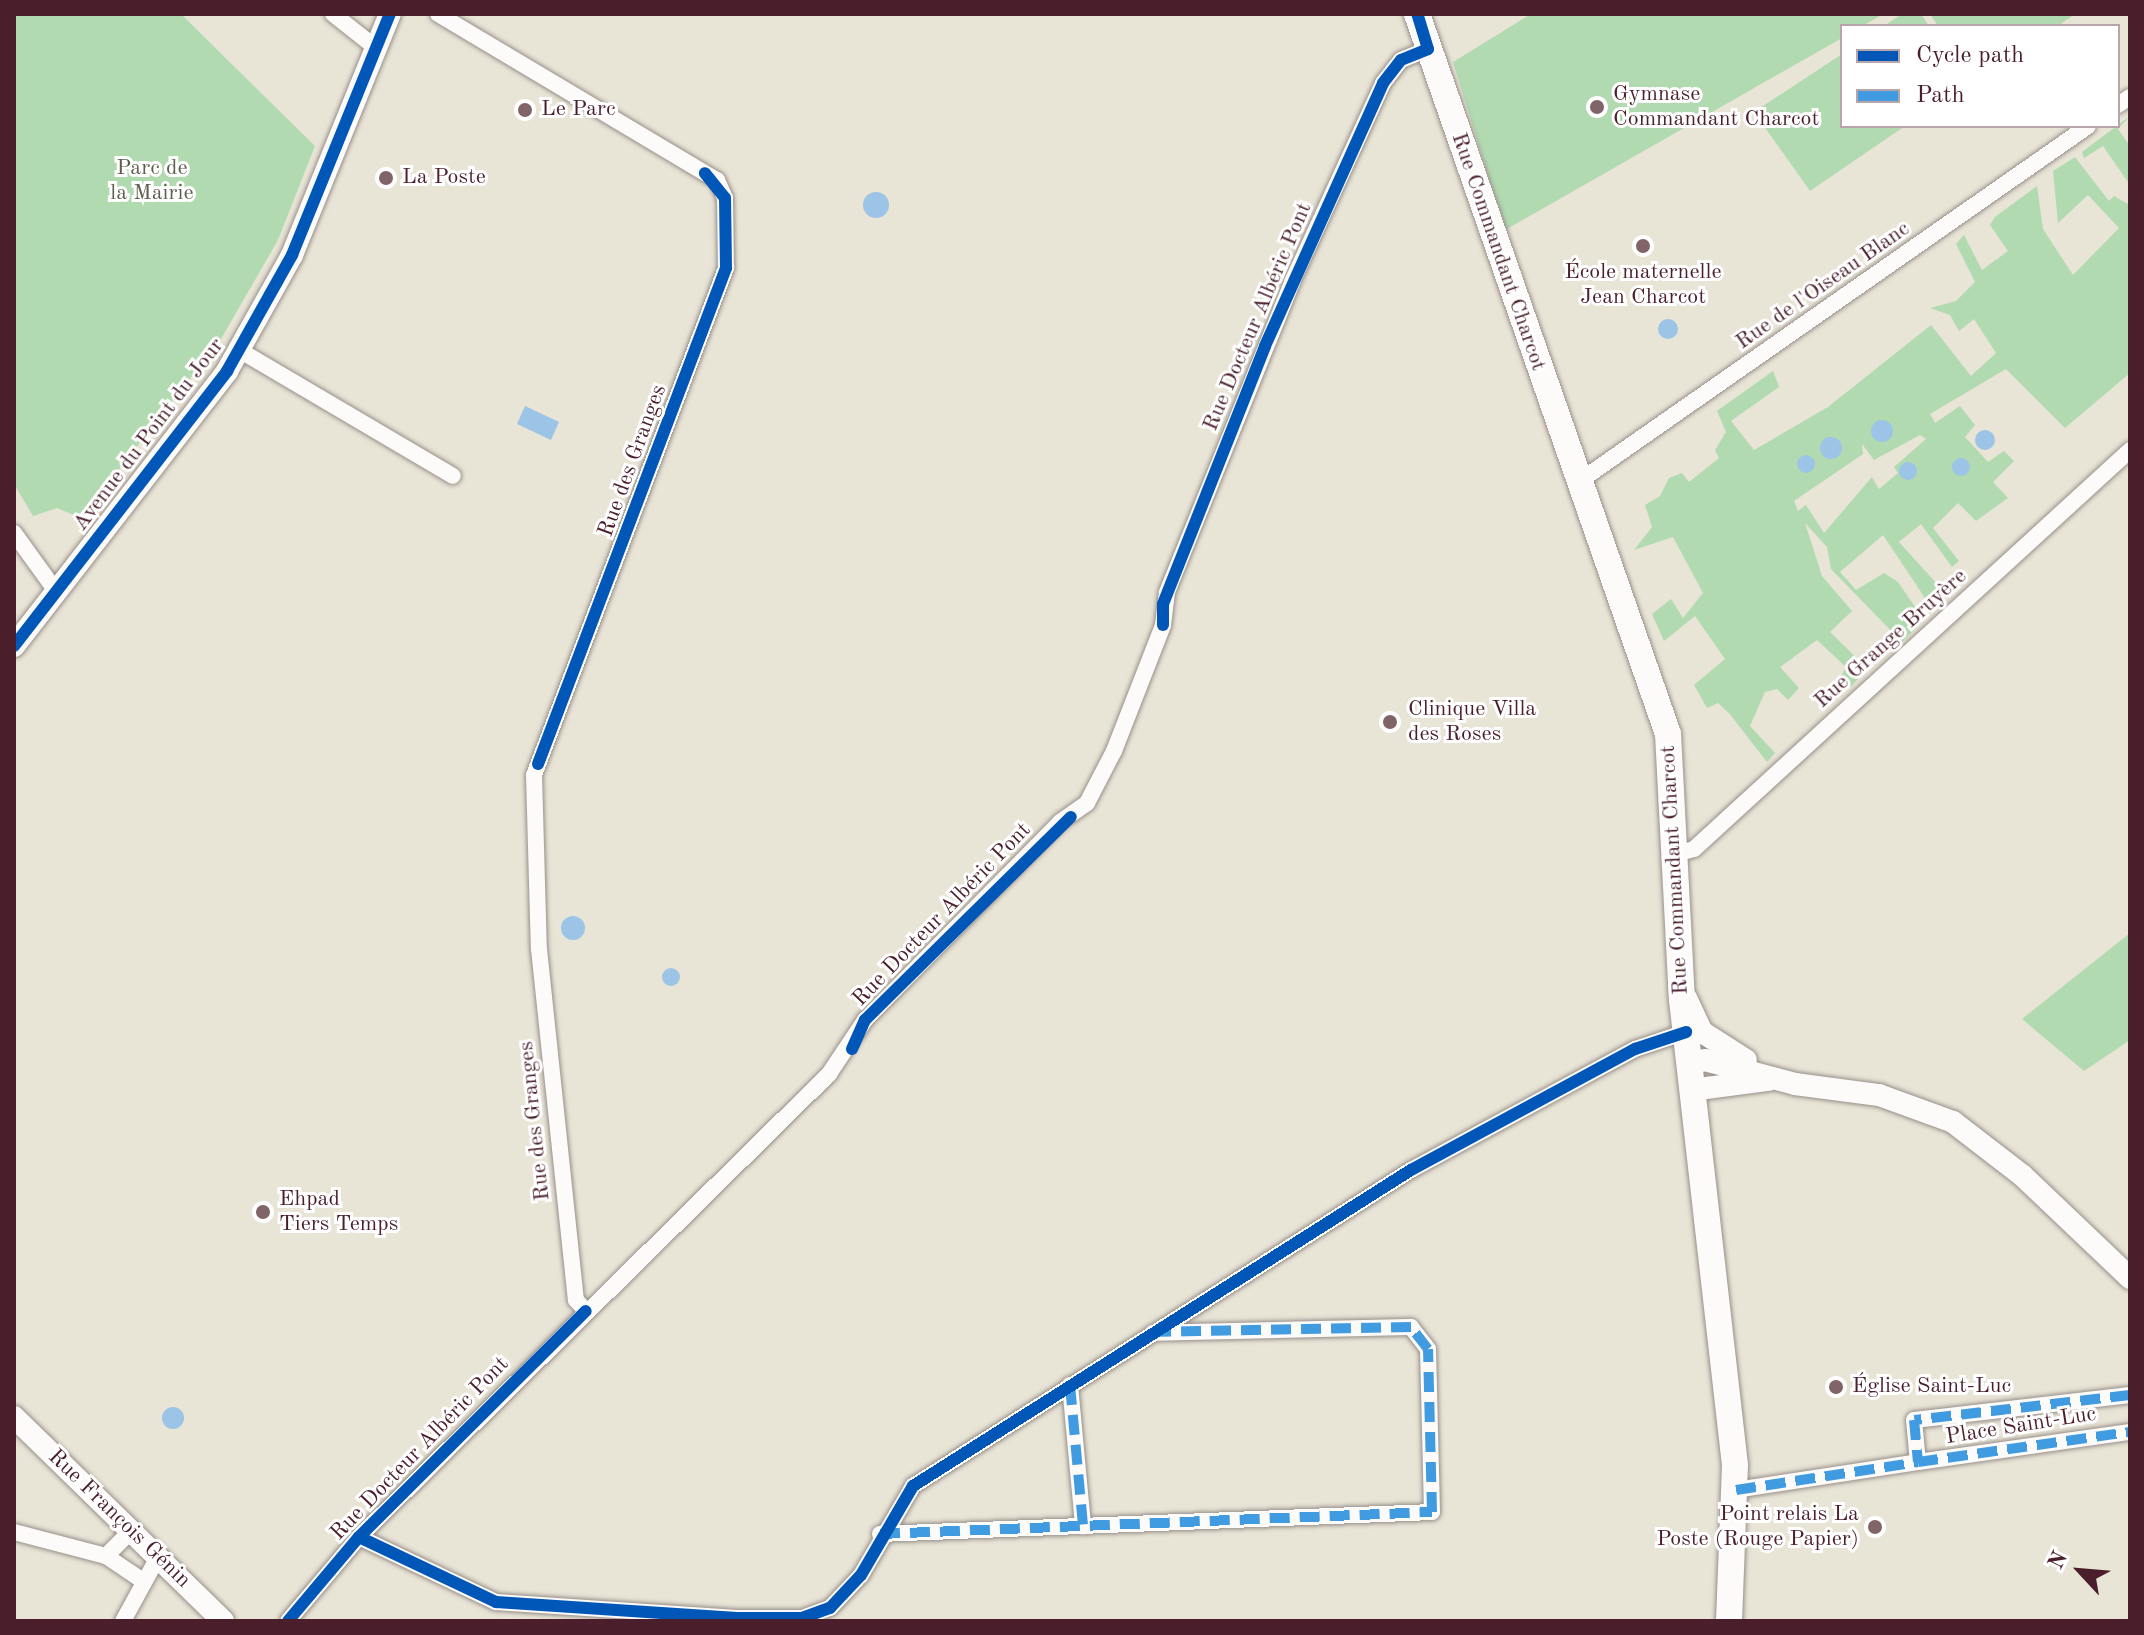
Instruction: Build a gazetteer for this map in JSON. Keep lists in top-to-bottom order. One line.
{"streets":{"main road":["Rue Commandant Charcot","Avenue du Point du Jour","Rue François Génin"],"street":["Rue de l'Oiseau Blanc","Rue Docteur Albéric Pont","Rue des Granges","Rue Grange Bruyère","Place Saint-Luc"]},"crossings":[["Rue Commandant Charcot","Rue de l'Oiseau Blanc"],["Rue Commandant Charcot","Rue Docteur Albéric Pont"],["Rue Commandant Charcot","Rue Grange Bruyère"],["Rue Commandant Charcot","Place Saint-Luc"],["Rue Docteur Albéric Pont","Rue des Granges"]],"parks":["Parc de la Mairie"],"places":["Gymnase Commandant Charcot","Le Parc","La Poste","École maternelle Jean Charcot","Clinique Villa des Roses","Ehpad Tiers Temps","Église Saint-Luc","Point relais La Poste (Rouge Papier)"],"legend":["Cycle path","Path"],"north":"top left"}
